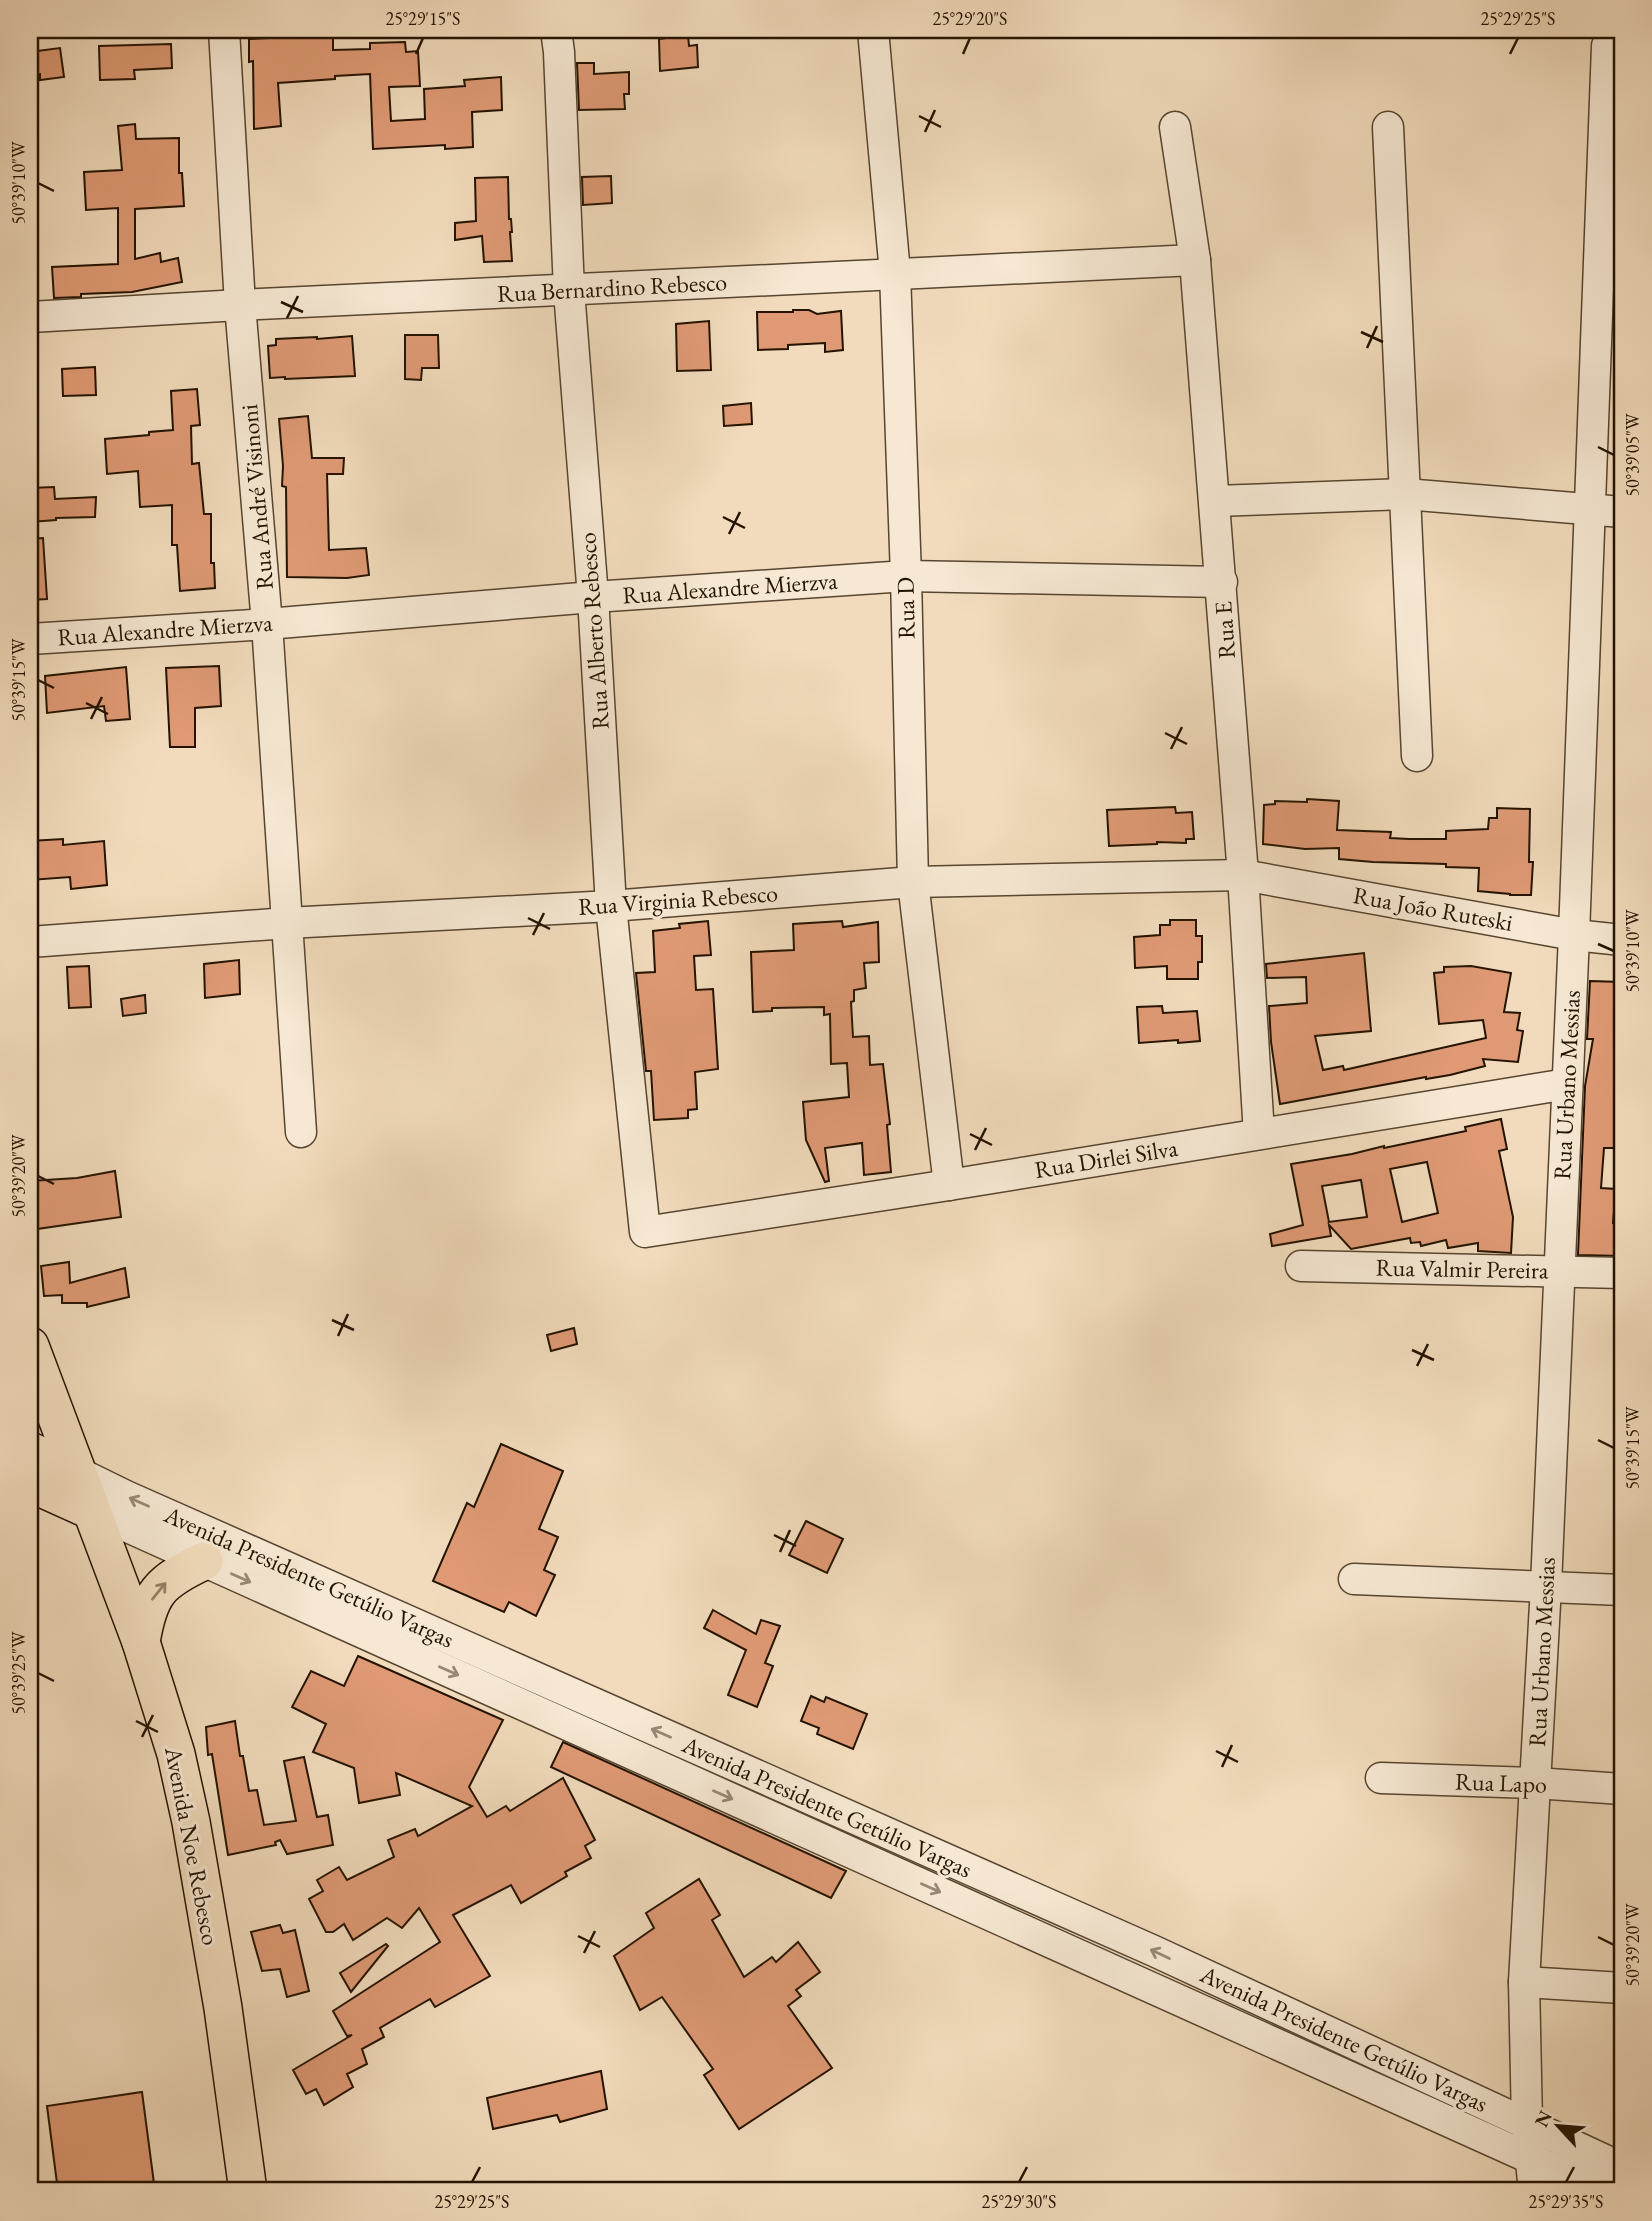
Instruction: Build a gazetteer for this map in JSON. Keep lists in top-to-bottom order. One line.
{"streets":{"main road":["Avenida Presidente Getúlio Vargas","Avenida Noe Rebesco"],"street":["Rua Bernardino Rebesco","Rua André Visinoni","Rua Alexandre Mierzva","Rua D","Rua E","Rua Alberto Rebesco","Rua Virginia Rebesco","Rua João Ruteski","Rua Urbano Messias","Rua Dirlei Silva","Rua Valmir Pereira","Rua Lapo"]},"crossings":[["Rua Bernardino Rebesco","Rua André Visinoni"],["Rua Bernardino Rebesco","Rua D"],["Rua Bernardino Rebesco","Rua E"],["Rua Bernardino Rebesco","Rua Alberto Rebesco"],["Rua André Visinoni","Rua Alexandre Mierzva"],["Rua André Visinoni","Rua Virginia Rebesco"],["Rua Alexandre Mierzva","Rua D"],["Rua Alexandre Mierzva","Rua E"],["Rua Alexandre Mierzva","Rua Alberto Rebesco"],["Rua D","Rua Virginia Rebesco"],["Rua D","Rua Dirlei Silva"],["Rua E","Rua Virginia Rebesco"],["Rua E","Rua João Ruteski"],["Rua E","Rua Dirlei Silva"],["Rua Alberto Rebesco","Rua Virginia Rebesco"],["Rua Alberto Rebesco","Rua Dirlei Silva"],["Rua Virginia Rebesco","Rua João Ruteski"],["Rua João Ruteski","Rua Urbano Messias"],["Rua Urbano Messias","Rua Dirlei Silva"],["Rua Urbano Messias","Rua Valmir Pereira"],["Rua Urbano Messias","Avenida Presidente Getúlio Vargas"],["Rua Urbano Messias","Rua Lapo"],["Avenida Presidente Getúlio Vargas","Avenida Noe Rebesco"]],"north":"top left","coordinates":["25°29'15\"S","25°29'20\"S","25°29'25\"S","50°39'10\"W","50°39'05\"W","50°39'15\"W","50°39'20\"W","50°39'25\"W","25°29'30\"S","25°29'35\"S"]}
